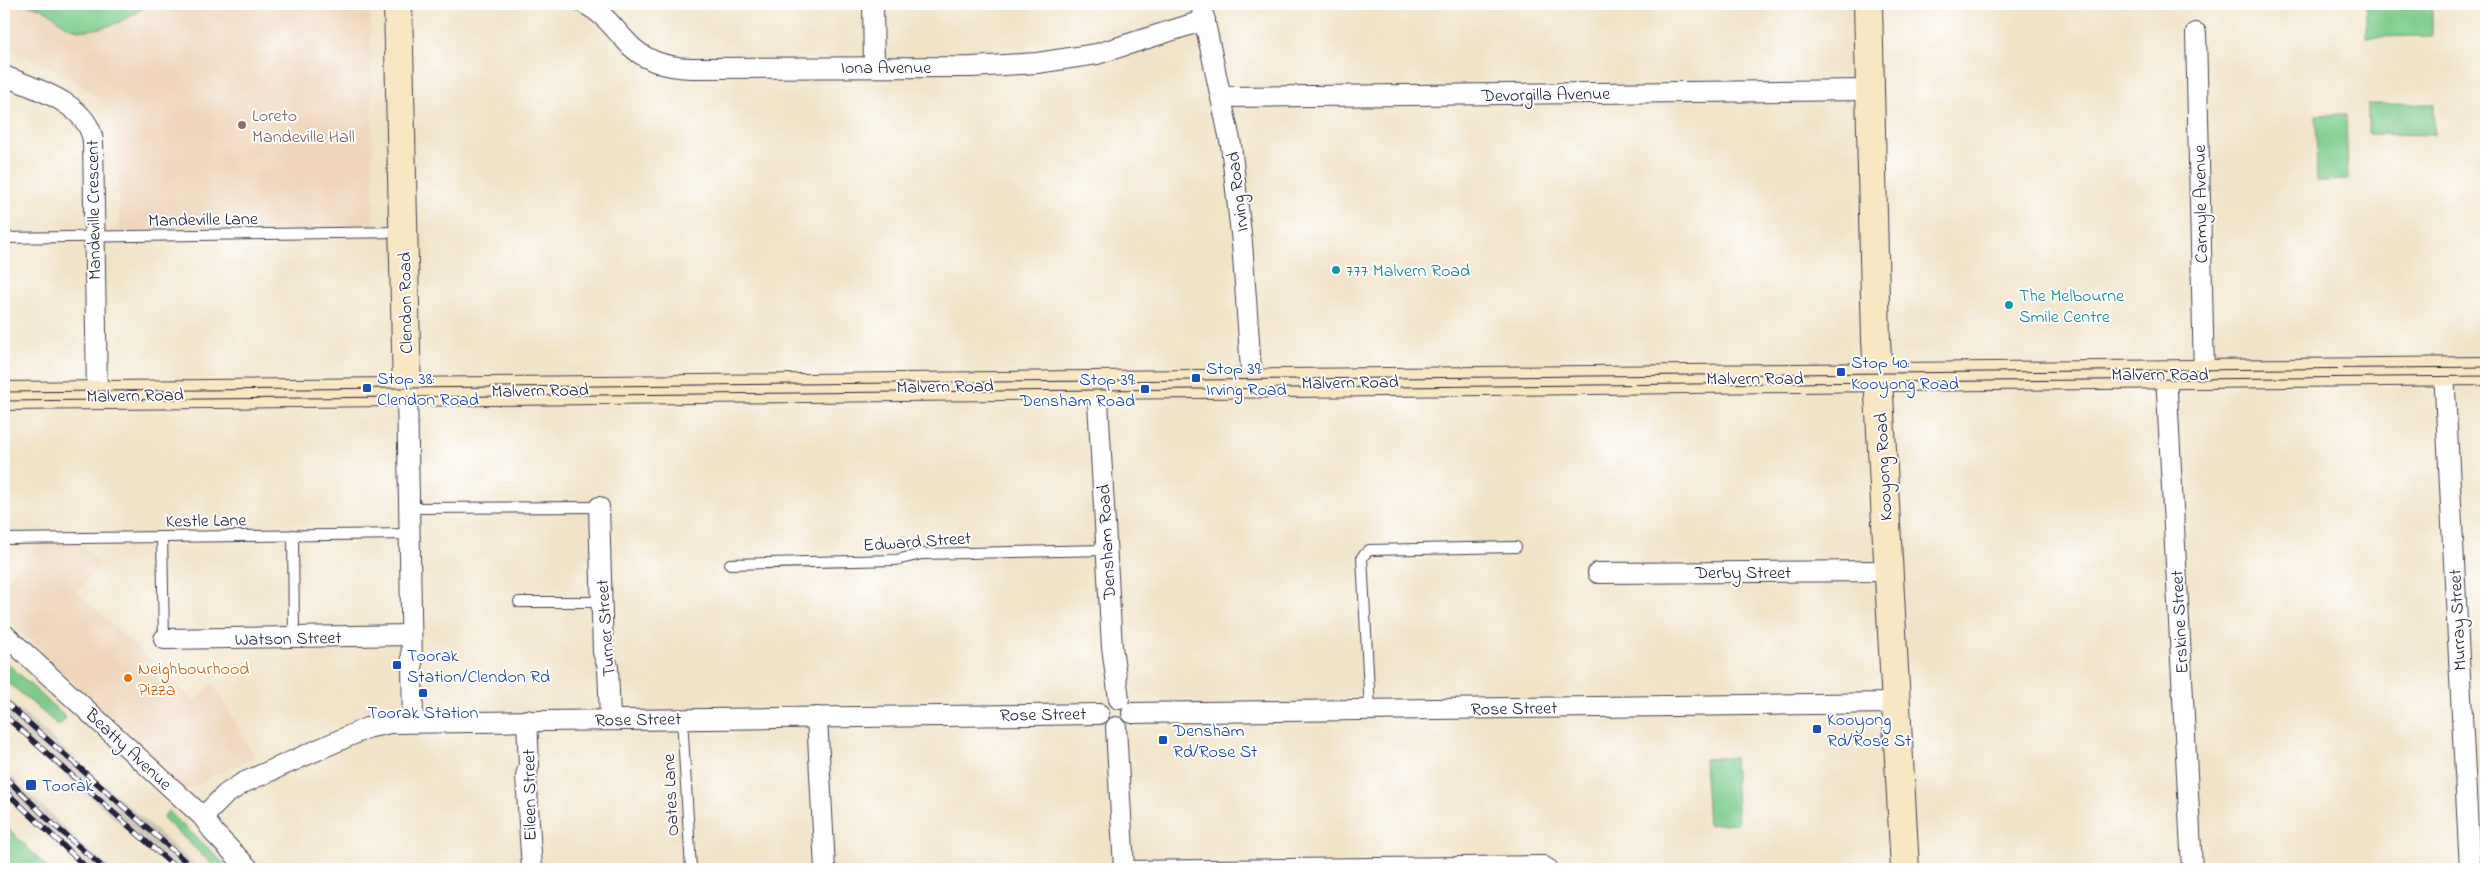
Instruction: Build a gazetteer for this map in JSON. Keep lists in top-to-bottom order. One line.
{"streets":{"main road":["Clendon Road","Malvern Road","Kooyong Road"],"street":["Iona Avenue","Devorgilla Avenue","Irving Road","Carmyle Avenue","Mandeville Crescent","Densham Road","Derby Street","Murray Street","Erskine Street","Turner Street","Watson Street","Rose Street","Beatty Avenue","Eileen Street"],"lane":["Mandeville Lane","Kestle Lane","Edward Street","Oates Lane"]},"crossings":[["Iona Avenue","Irving Road"],["Devorgilla Avenue","Irving Road"],["Devorgilla Avenue","Kooyong Road"],["Irving Road","Malvern Road"],["Carmyle Avenue","Malvern Road"],["Mandeville Crescent","Mandeville Lane"],["Mandeville Crescent","Malvern Road"],["Mandeville Lane","Clendon Road"],["Clendon Road","Malvern Road"],["Clendon Road","Kestle Lane"],["Clendon Road","Watson Street"],["Clendon Road","Rose Street"],["Malvern Road","Kooyong Road"],["Malvern Road","Densham Road"],["Malvern Road","Murray Street"],["Malvern Road","Erskine Street"],["Kooyong Road","Derby Street"],["Kooyong Road","Rose Street"],["Edward Street","Densham Road"],["Densham Road","Rose Street"],["Turner Street","Rose Street"],["Rose Street","Beatty Avenue"],["Rose Street","Eileen Street"],["Rose Street","Oates Lane"]],"places":{"other":["Loreto Mandeville Hall","777 Malvern Road","The Melbourne Smile Centre","Neighbourhood Pizza"],"transit":["Stop 40: Kooyong Road","Stop 39: Irving Road","Stop 38: Clendon Road","Stop 39: Densham Road","Toorak Station/Clendon Rd","Toorak Station","Kooyong Rd/Rose St","Densham Rd/Rose St","Toorak"]}}
